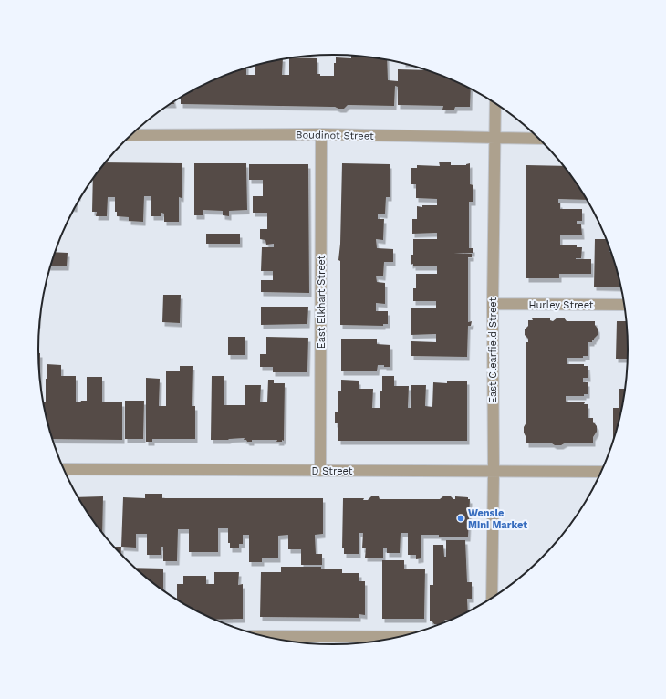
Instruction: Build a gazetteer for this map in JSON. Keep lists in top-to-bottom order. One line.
{"streets":{"street":["Boudinot Street","East Elkhart Street","Hurley Street","East Clearfield Street","D Street"]},"crossings":[["Boudinot Street","East Elkhart Street"],["Boudinot Street","East Clearfield Street"],["East Elkhart Street","D Street"],["Hurley Street","East Clearfield Street"],["East Clearfield Street","D Street"]],"places":["Wensle Mini Market"]}
